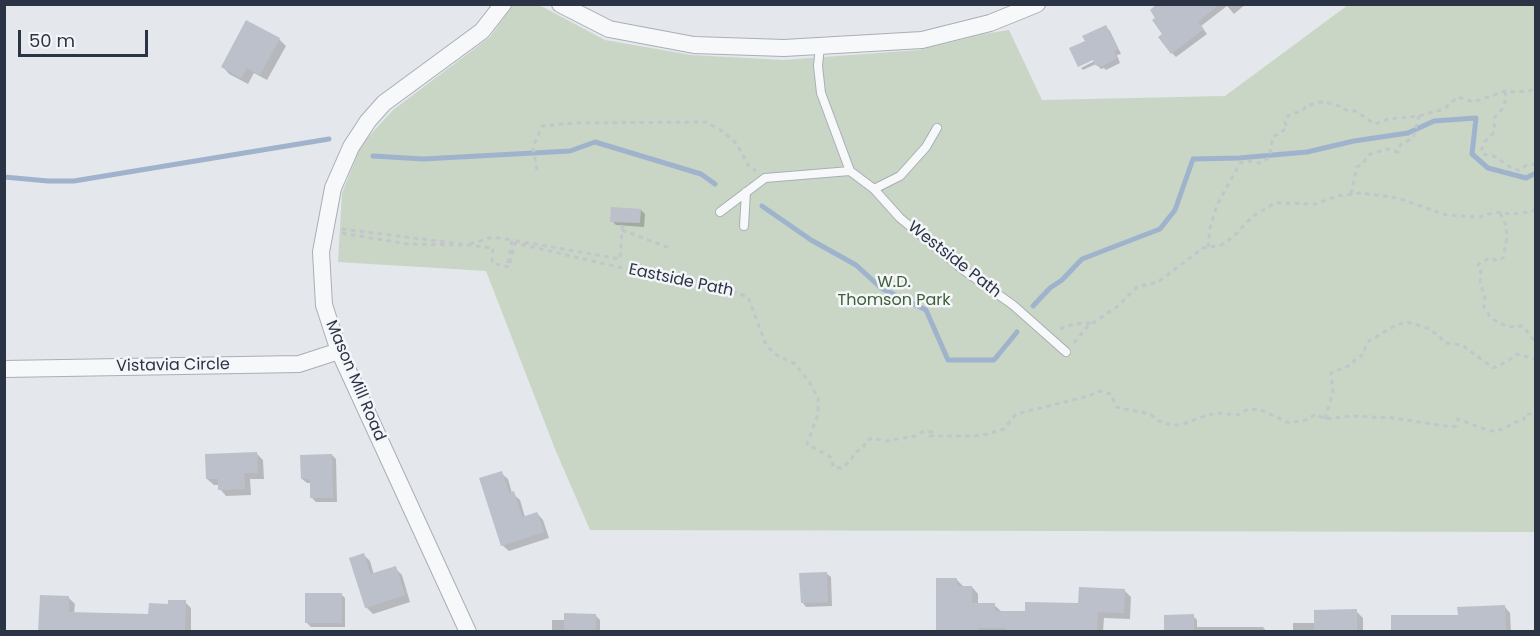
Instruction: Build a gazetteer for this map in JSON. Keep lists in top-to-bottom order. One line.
{"streets":{"street":["Vistavia Circle","Mason Mill Road"],"lane":["Westside Path"],"path":["Eastside Path"]},"crossings":[["Vistavia Circle","Mason Mill Road"]],"parks":["W.D. Thomson Park"],"scale_bar":"50 m"}
